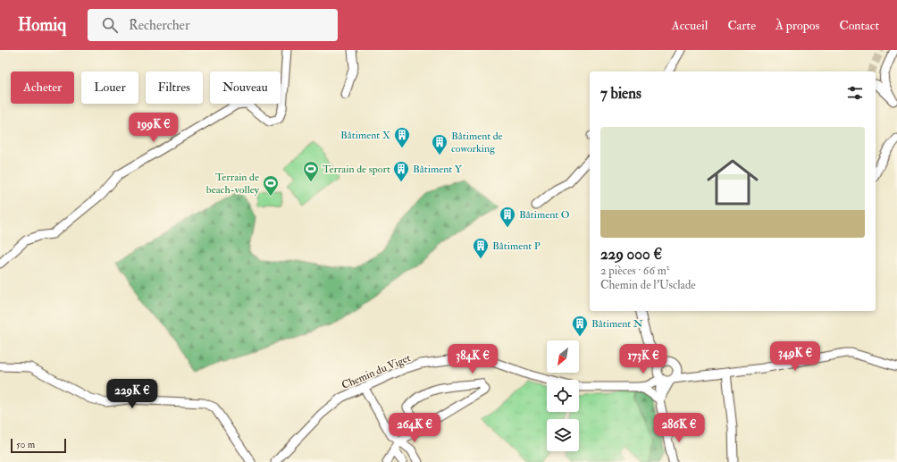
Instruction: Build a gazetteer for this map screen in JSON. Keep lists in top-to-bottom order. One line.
{"streets":{"street":["Chemin du Viget"]},"places":{"building":["Bâtiment X","Bâtiment de coworking","Bâtiment Y","Bâtiment O","Bâtiment P","Bâtiment N"],"sports":["Terrain de sport","Terrain de beach-volley"]},"scale_bar":"50 m","north":"bottom left","page":{"header":"Homiq","search":"Rechercher","nav":["Accueil","Carte","À propos","Contact"],"chip":["Acheter","Louer","Filtres","Nouveau"],"heading":"7 biens","price":["199K €","349K €","384K €","173K €","229K €","264K €","286K €"],"list":[{"name":"229 000 €","note":"2 pièces · 66 m² · Chemin de l'Usclade"}],"scale":"50 m"}}
